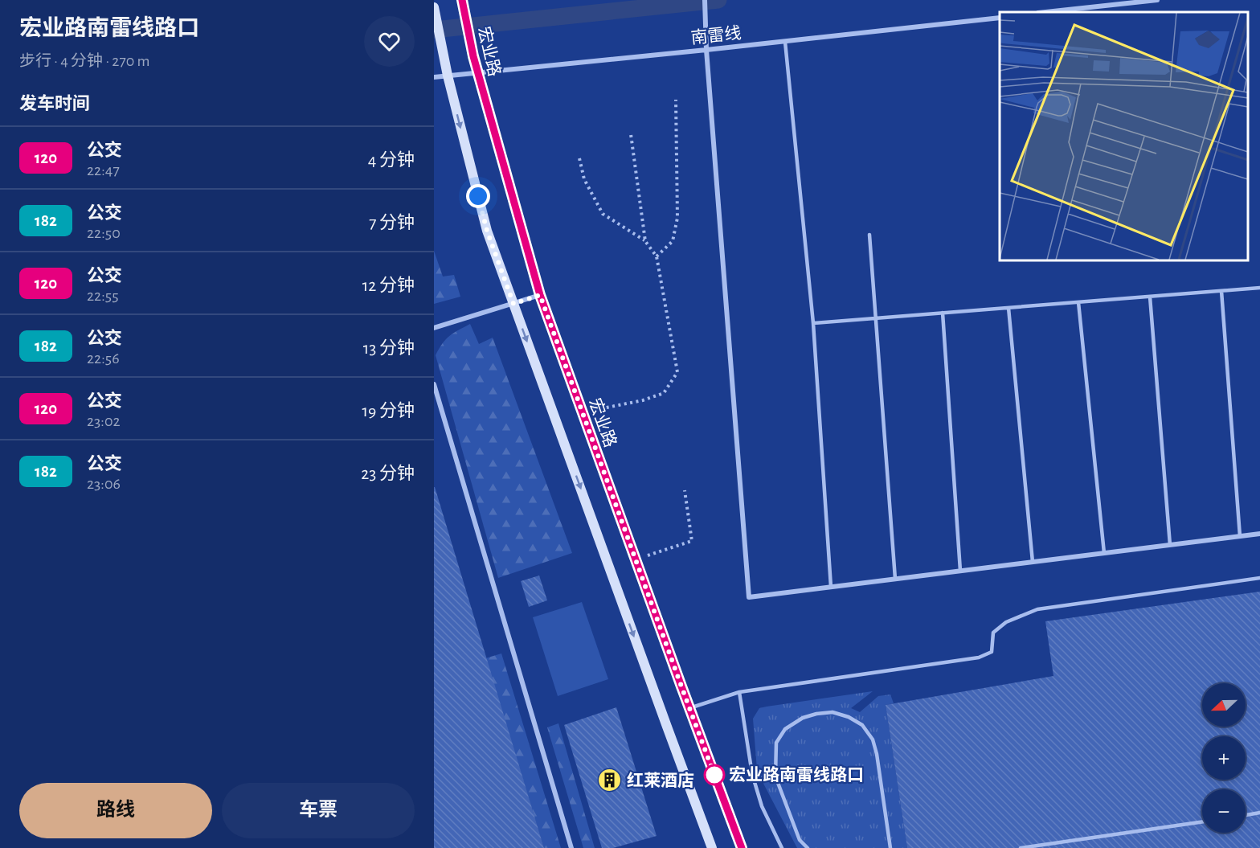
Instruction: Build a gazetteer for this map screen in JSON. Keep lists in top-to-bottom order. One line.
{"streets":{"street":["南雷线","宏业路"]},"crossings":[["南雷线","宏业路"]],"places":{"other":["宏业路南雷线路口"],"building":["红莱酒店"]},"lines":["bus line 120"],"north":"left","page":{"heading":[["宏业路南雷线路口","步行 · 4 分钟 · 270 m"],"发车时间"],"list":[{"mark":"120","name":"公交","note":"22:47","value":"4 分钟"},{"mark":"182","name":"公交","note":"22:50","value":"7 分钟"},{"mark":"120","name":"公交","note":"22:55","value":"12 分钟"},{"mark":"182","name":"公交","note":"22:56","value":"13 分钟"},{"mark":"120","name":"公交","note":"23:02","value":"19 分钟"},{"mark":"182","name":"公交","note":"23:06","value":"23 分钟"}],"map_buttons":["+","−"],"buttons":["路线","车票"]}}
